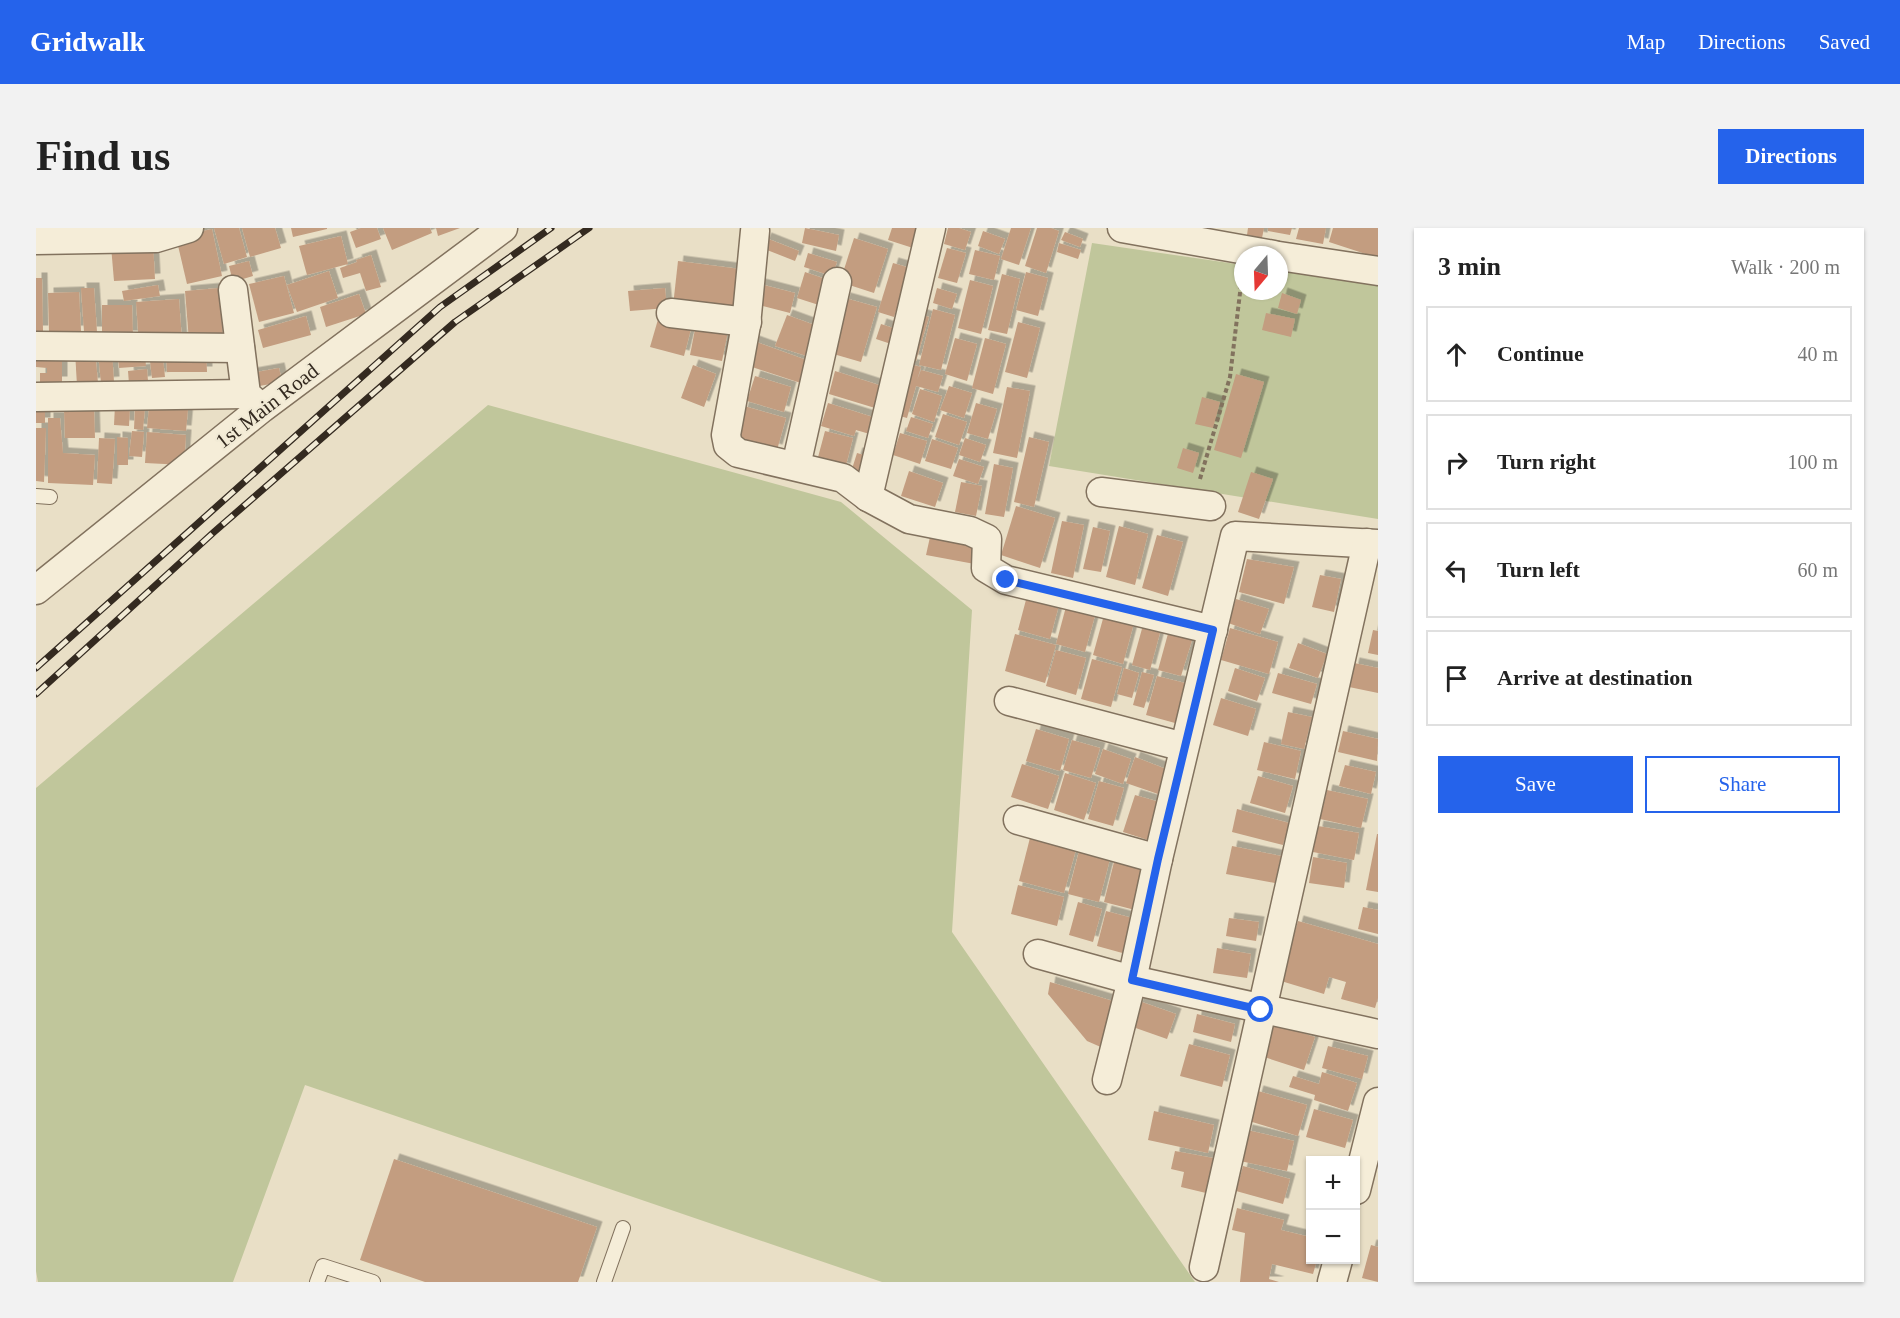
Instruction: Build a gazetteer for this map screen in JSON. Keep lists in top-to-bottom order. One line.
{"streets":{"street":["1st Main Road"]},"north":"bottom","page":{"header":"Gridwalk","nav":["Map","Directions","Saved"],"buttons":["Directions",["Save","Share"]],"title":"Find us","heading":["3 min","Walk · 200 m"],"list":[["Continue","40 m"],["Turn right","100 m"],["Turn left","60 m"],"Arrive at destination"],"map_buttons":["+","−"]}}
